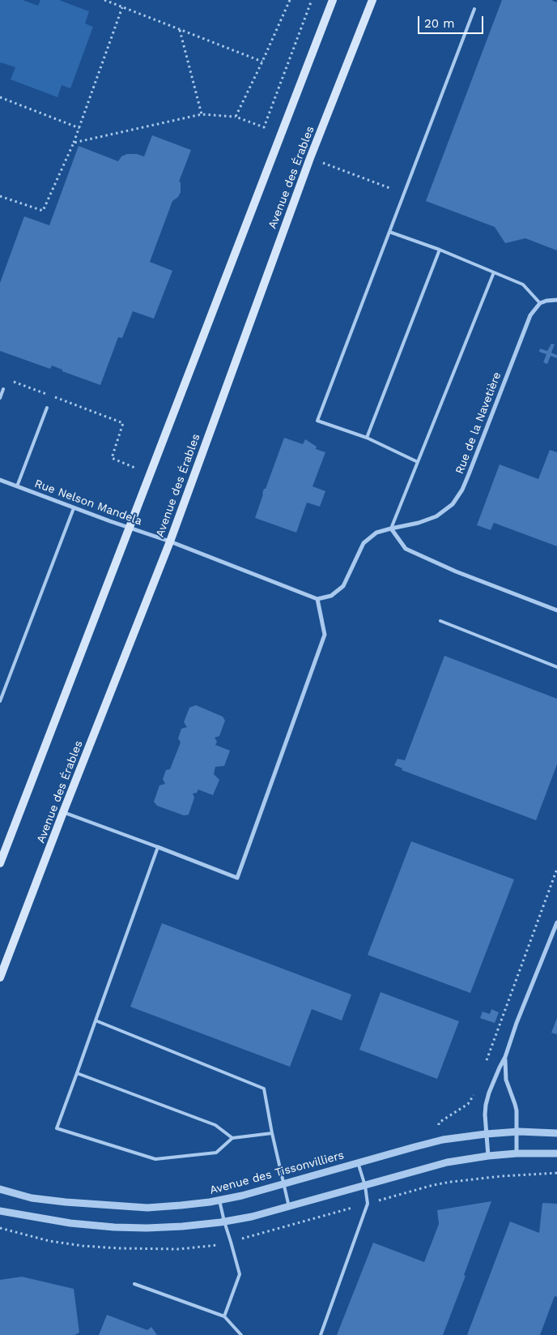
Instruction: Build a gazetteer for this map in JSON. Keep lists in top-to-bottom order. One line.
{"streets":{"main road":["Avenue des Érables"],"street":["Rue de la Navetière","Rue Nelson Mandela","Avenue des Tissonvilliers"]},"crossings":[["Avenue des Érables","Rue Nelson Mandela"]],"scale_bar":"20 m"}
